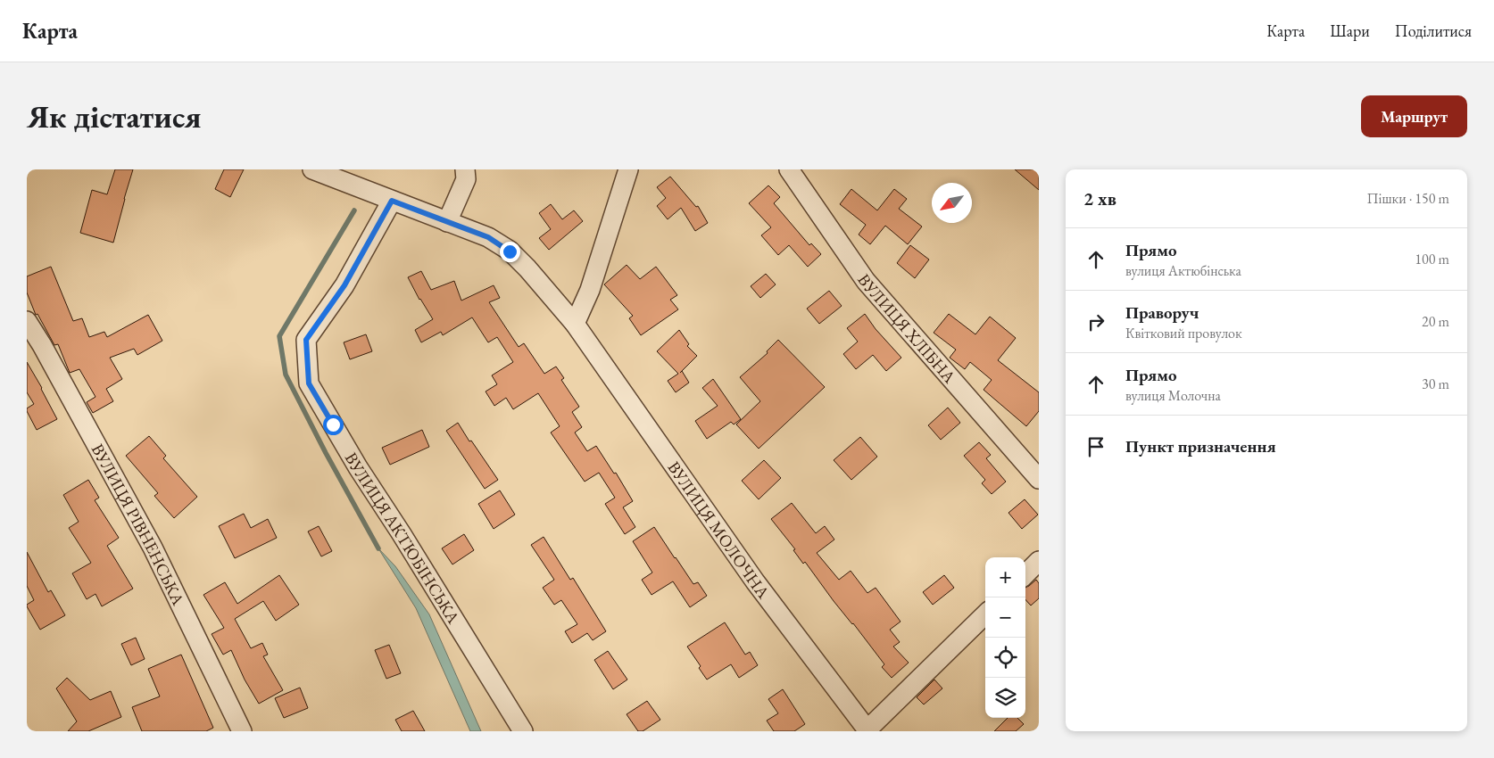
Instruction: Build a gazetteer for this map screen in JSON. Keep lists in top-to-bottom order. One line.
{"streets":{"street":["ВУЛИЦЯ ХЛІБНА","ВУЛИЦЯ РІВНЕНСЬКА","ВУЛИЦЯ МОЛОЧНА","ВУЛИЦЯ АКТЮБІНСЬКА"]},"crossings":[["ВУЛИЦЯ МОЛОЧНА","ВУЛИЦЯ АКТЮБІНСЬКА"]],"north":"bottom left","page":{"header":"Карта","nav":["Карта","Шари","Поділитися"],"buttons":"Маршрут","title":"Як дістатися","heading":["2 хв","Пішки · 150 m"],"list":[["Прямо","вулиця Актюбінська","100 m"],["Праворуч","Квітковий провулок","20 m"],["Прямо","вулиця Молочна","30 m"],"Пункт призначення"],"map_buttons":["+","−"]}}
